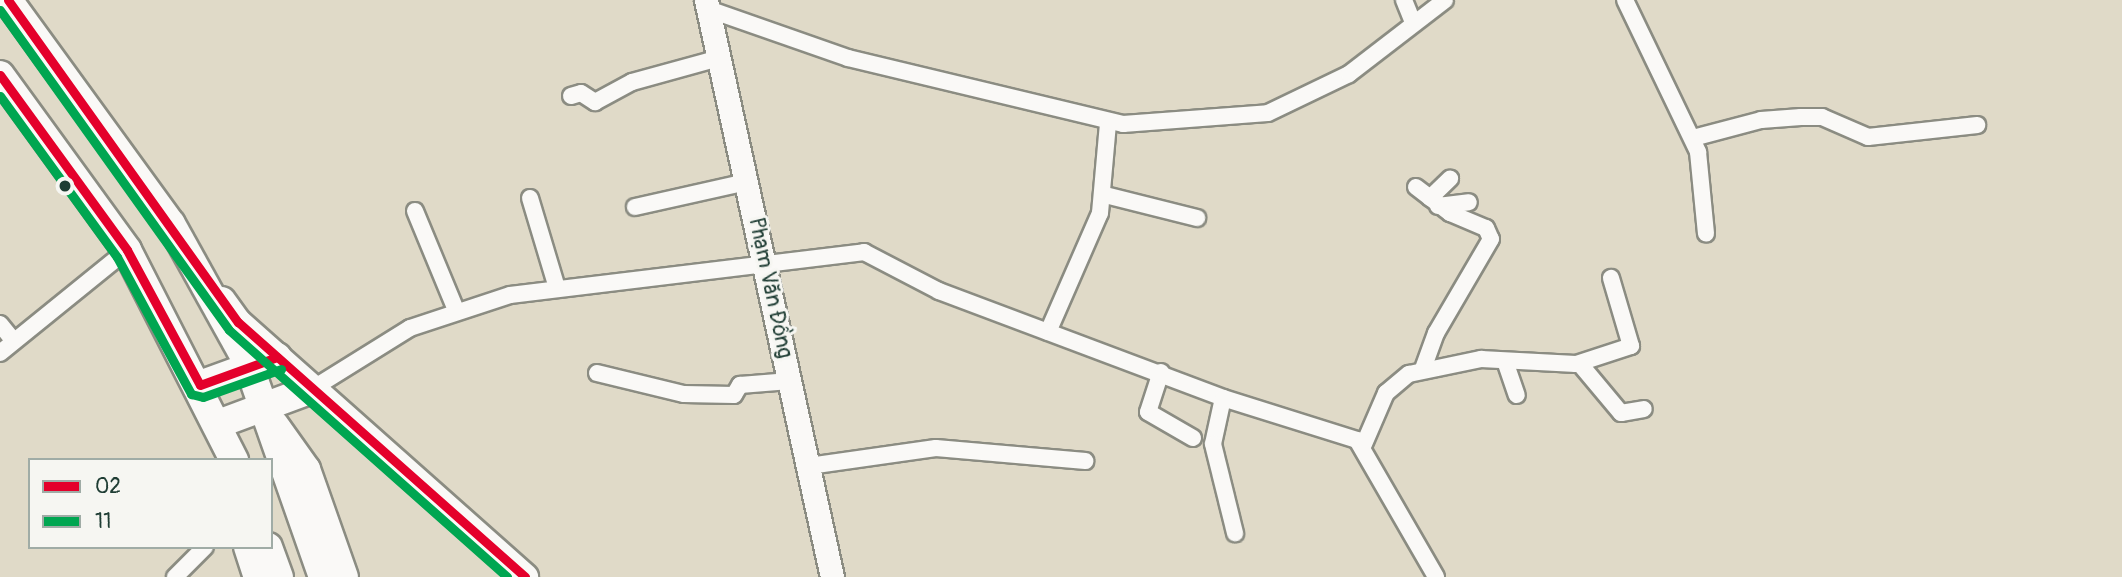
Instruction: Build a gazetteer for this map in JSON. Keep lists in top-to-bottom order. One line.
{"streets":{"main road":["Phạm Văn Đồng"]},"lines":["transit line 02","transit line 11"],"legend":["02","11"]}
